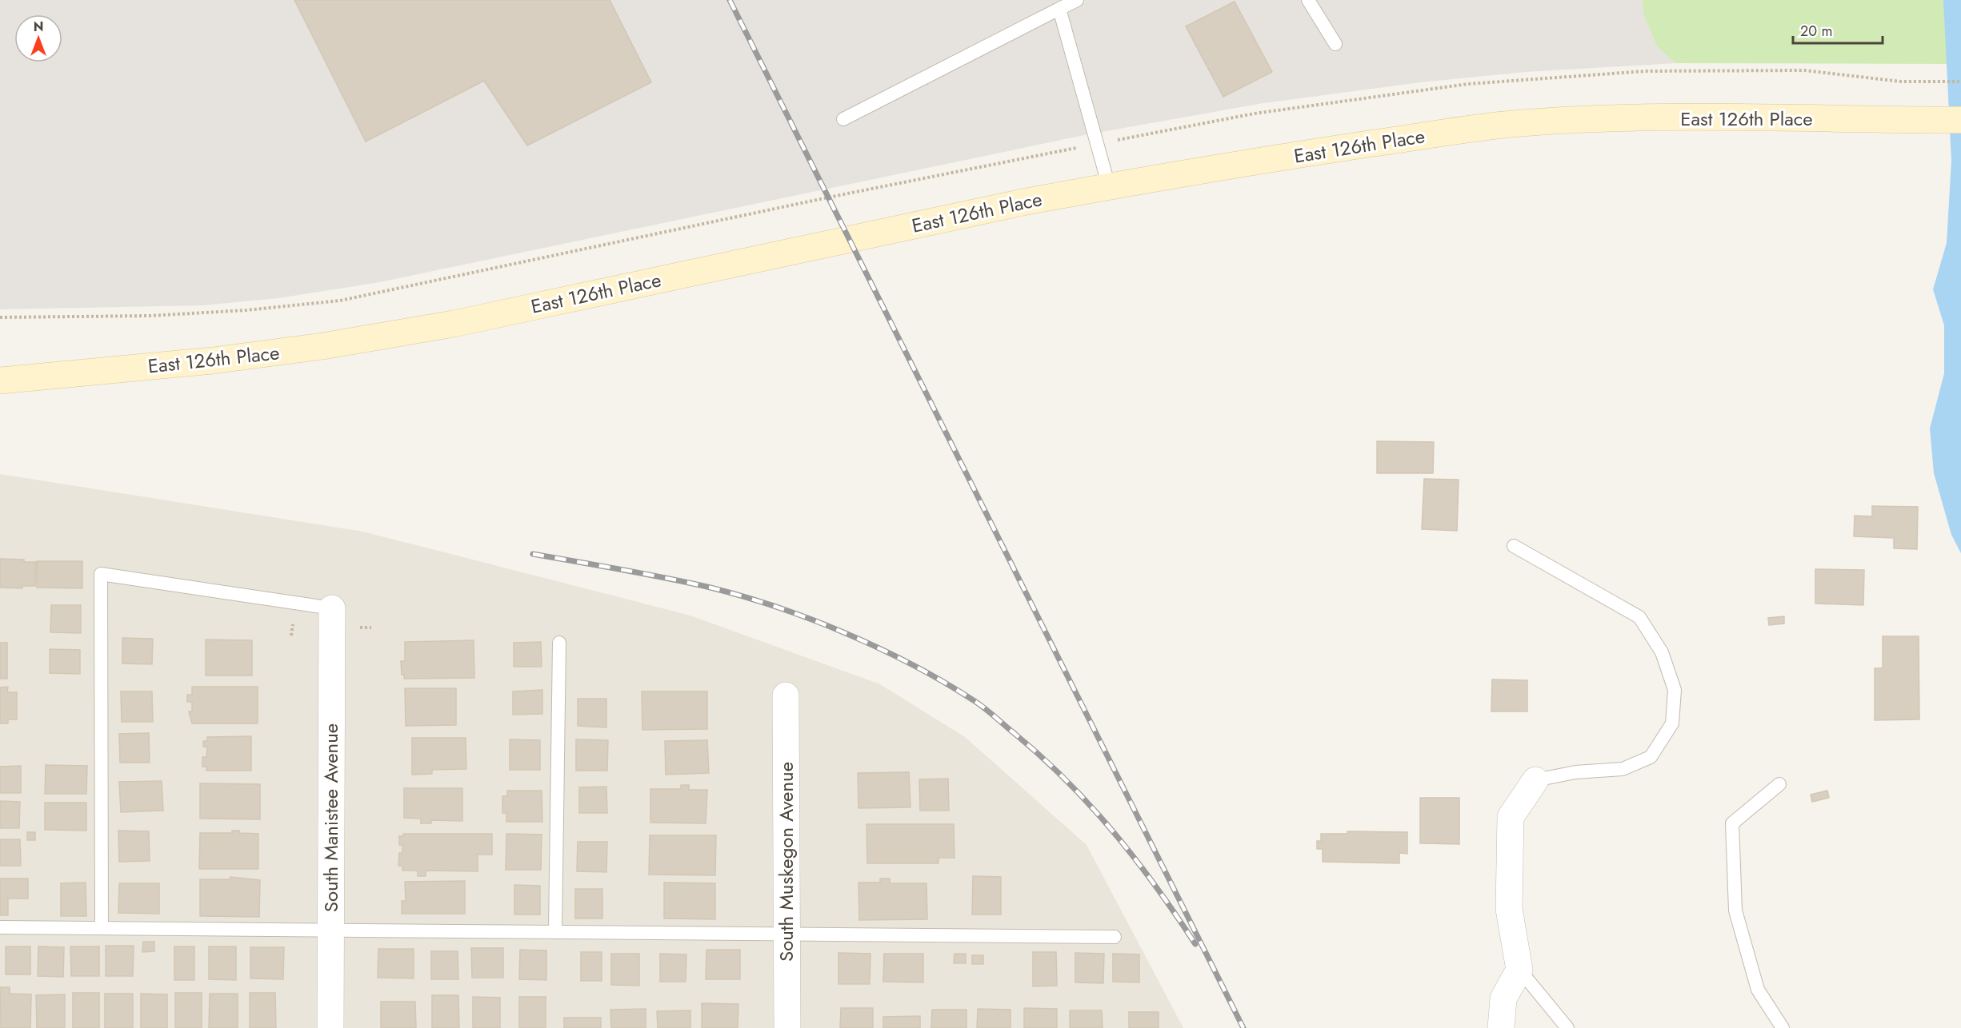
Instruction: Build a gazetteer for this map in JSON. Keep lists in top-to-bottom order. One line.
{"streets":{"street":["East 126th Place","South Manistee Avenue","South Muskegon Avenue"]},"scale_bar":"20 m","north":"top"}
